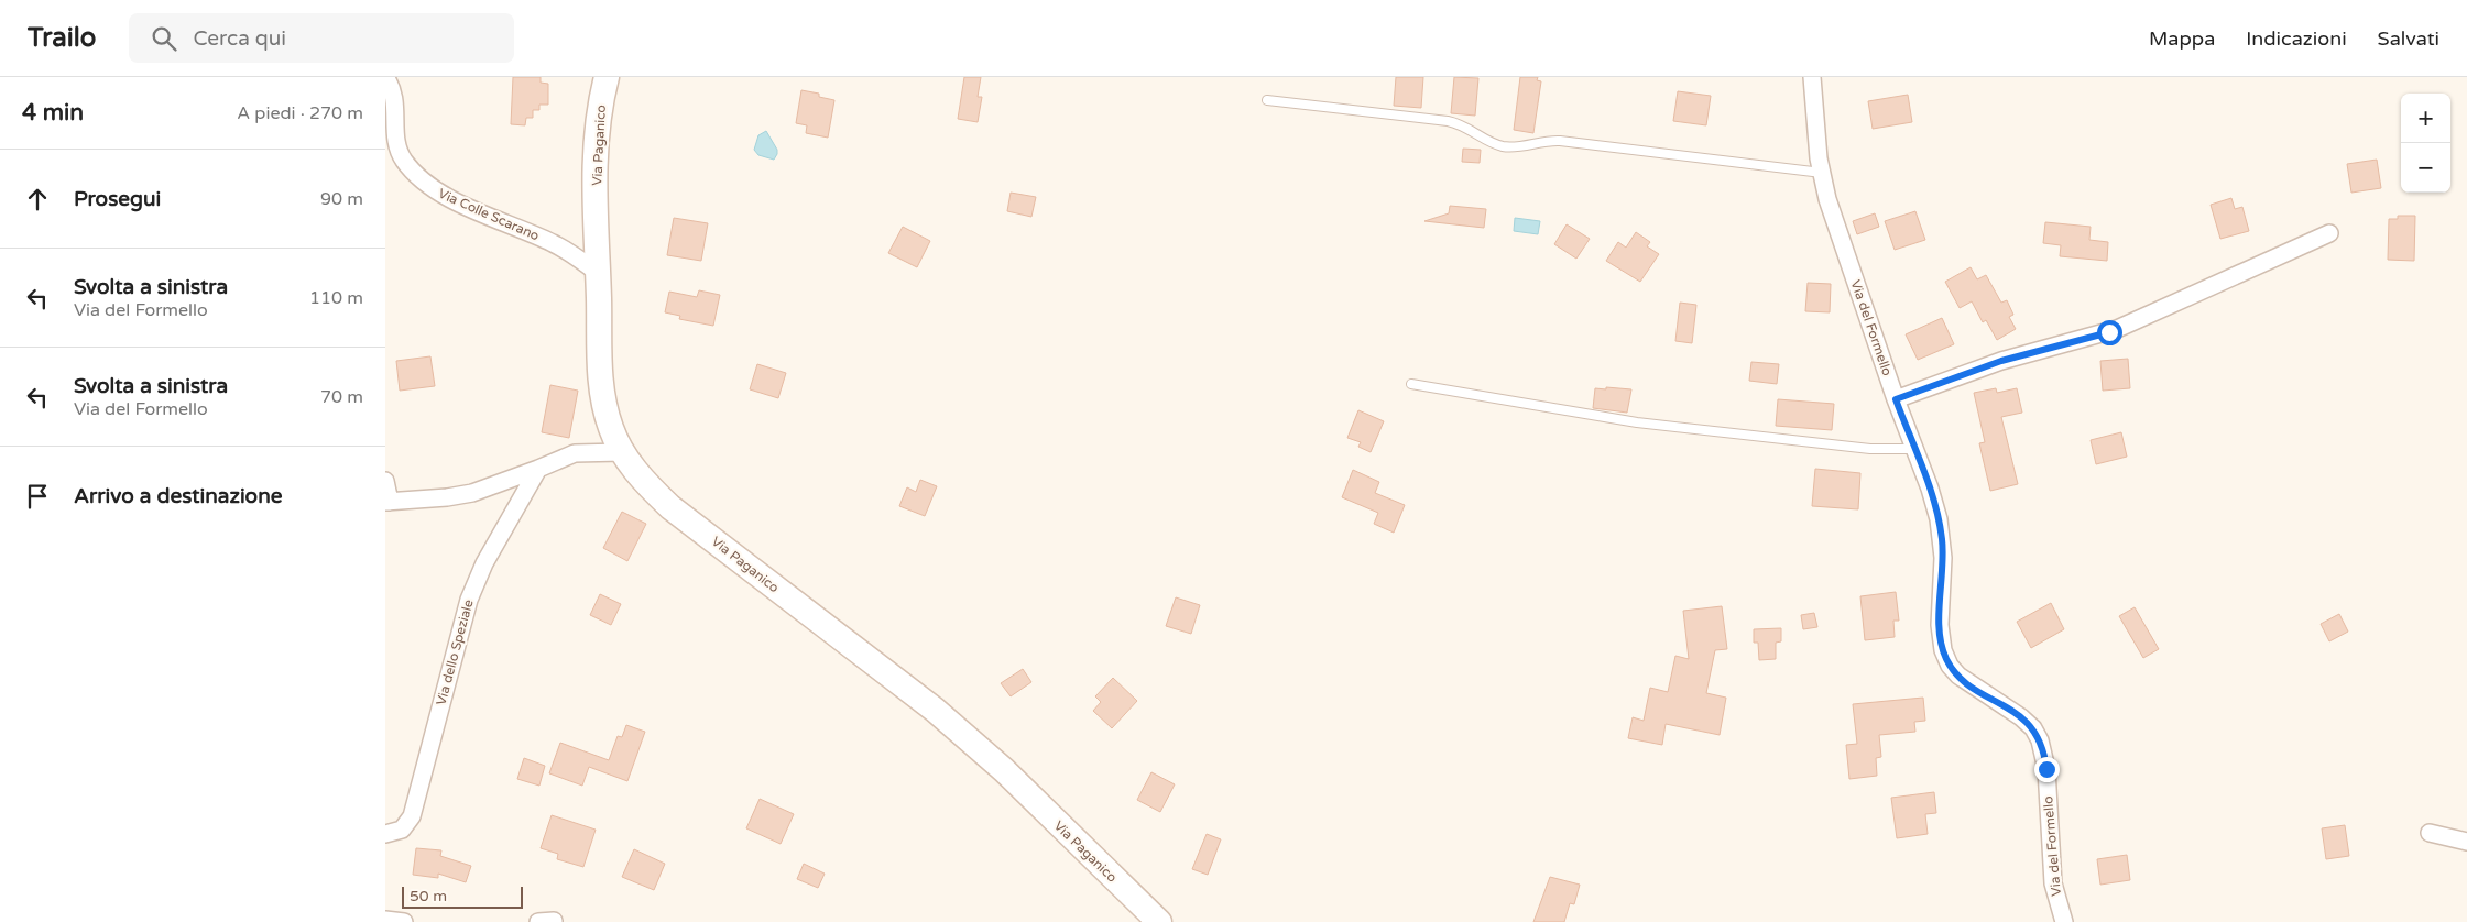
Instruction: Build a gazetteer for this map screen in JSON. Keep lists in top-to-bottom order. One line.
{"streets":{"street":["Via Paganico","Via Colle Scarano","Via del Formello","Via dello Speziale"]},"crossings":[["Via Paganico","Via Colle Scarano"]],"scale_bar":"50 m","page":{"header":"Trailo","search":"Cerca qui","nav":["Mappa","Indicazioni","Salvati"],"heading":["4 min","A piedi · 270 m"],"map_buttons":["+","−"],"list":[["Prosegui","90 m"],["Svolta a sinistra","Via del Formello","110 m"],["Svolta a sinistra","Via del Formello","70 m"],"Arrivo a destinazione"],"scale":"50 m"}}
